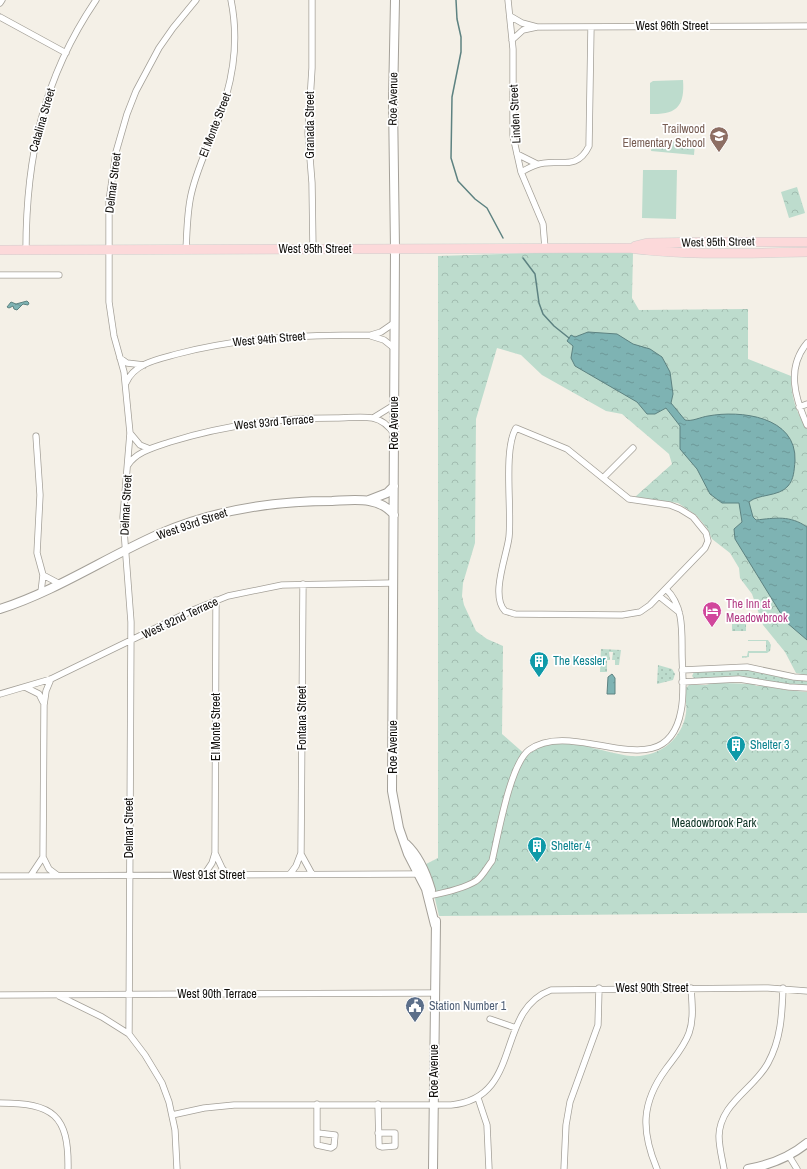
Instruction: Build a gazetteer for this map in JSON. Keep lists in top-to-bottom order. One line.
{"streets":{"main road":["Roe Avenue","West 95th Street","West 93rd Street"],"street":["West 96th Street","Linden Street","Catalina Street","El Monte Street","Granada Street","Delmar Street","West 94th Street","West 93rd Terrace","West 92nd Terrace","Fontana Street","West 91st Street","West 90th Street","West 90th Terrace"]},"crossings":[["West 96th Street","Linden Street"],["Roe Avenue","West 95th Street"],["Roe Avenue","West 94th Street"],["Roe Avenue","West 93rd Street"],["Roe Avenue","West 92nd Terrace"],["Roe Avenue","West 91st Street"],["Roe Avenue","West 90th Street"],["Roe Avenue","West 90th Terrace"],["Linden Street","West 95th Street"],["Catalina Street","West 95th Street"],["El Monte Street","West 95th Street"],["El Monte Street","West 92nd Terrace"],["El Monte Street","West 91st Street"],["Granada Street","West 95th Street"],["Delmar Street","West 95th Street"],["Delmar Street","West 94th Street"],["Delmar Street","West 93rd Terrace"],["Delmar Street","West 93rd Street"],["Delmar Street","West 92nd Terrace"],["Delmar Street","West 91st Street"],["Delmar Street","West 90th Terrace"],["West 92nd Terrace","Fontana Street"],["Fontana Street","West 91st Street"]],"parks":["Meadowbrook Park"],"places":{"school or university":["Trailwood Elementary School"],"hotel":["The Inn at Meadowbrook"],"building":["The Kessler","Shelter 3","Shelter 4"],"public building":["Station Number 1"]}}
